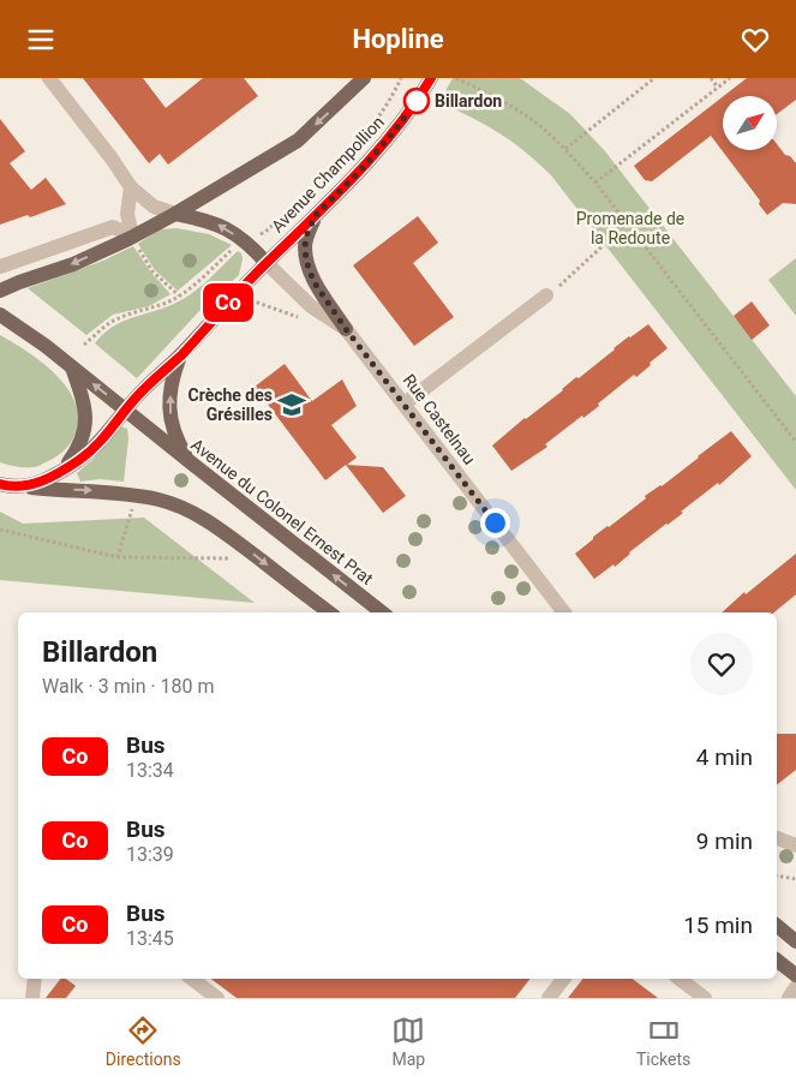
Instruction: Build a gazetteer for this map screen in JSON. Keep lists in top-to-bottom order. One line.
{"streets":{"main road":["Avenue Champollion","Avenue du Colonel Ernest Prat"],"street":["Rue Castelnau"]},"crossings":[["Avenue Champollion","Rue Castelnau"],["Avenue Champollion","Avenue du Colonel Ernest Prat"]],"parks":["Promenade de la Redoute"],"places":{"other":["Billardon"],"school or university":["Crèche des Grésilles"]},"lines":["bus line Co"],"north":"top right","page":{"header":"Hopline","on_map":"Co","heading":["Billardon","Walk · 3 min · 180 m"],"list":[{"mark":"Co","name":"Bus","note":"13:34","value":"4 min"},{"mark":"Co","name":"Bus","note":"13:39","value":"9 min"},{"mark":"Co","name":"Bus","note":"13:45","value":"15 min"}],"tabs":["Directions","Map","Tickets"]}}
